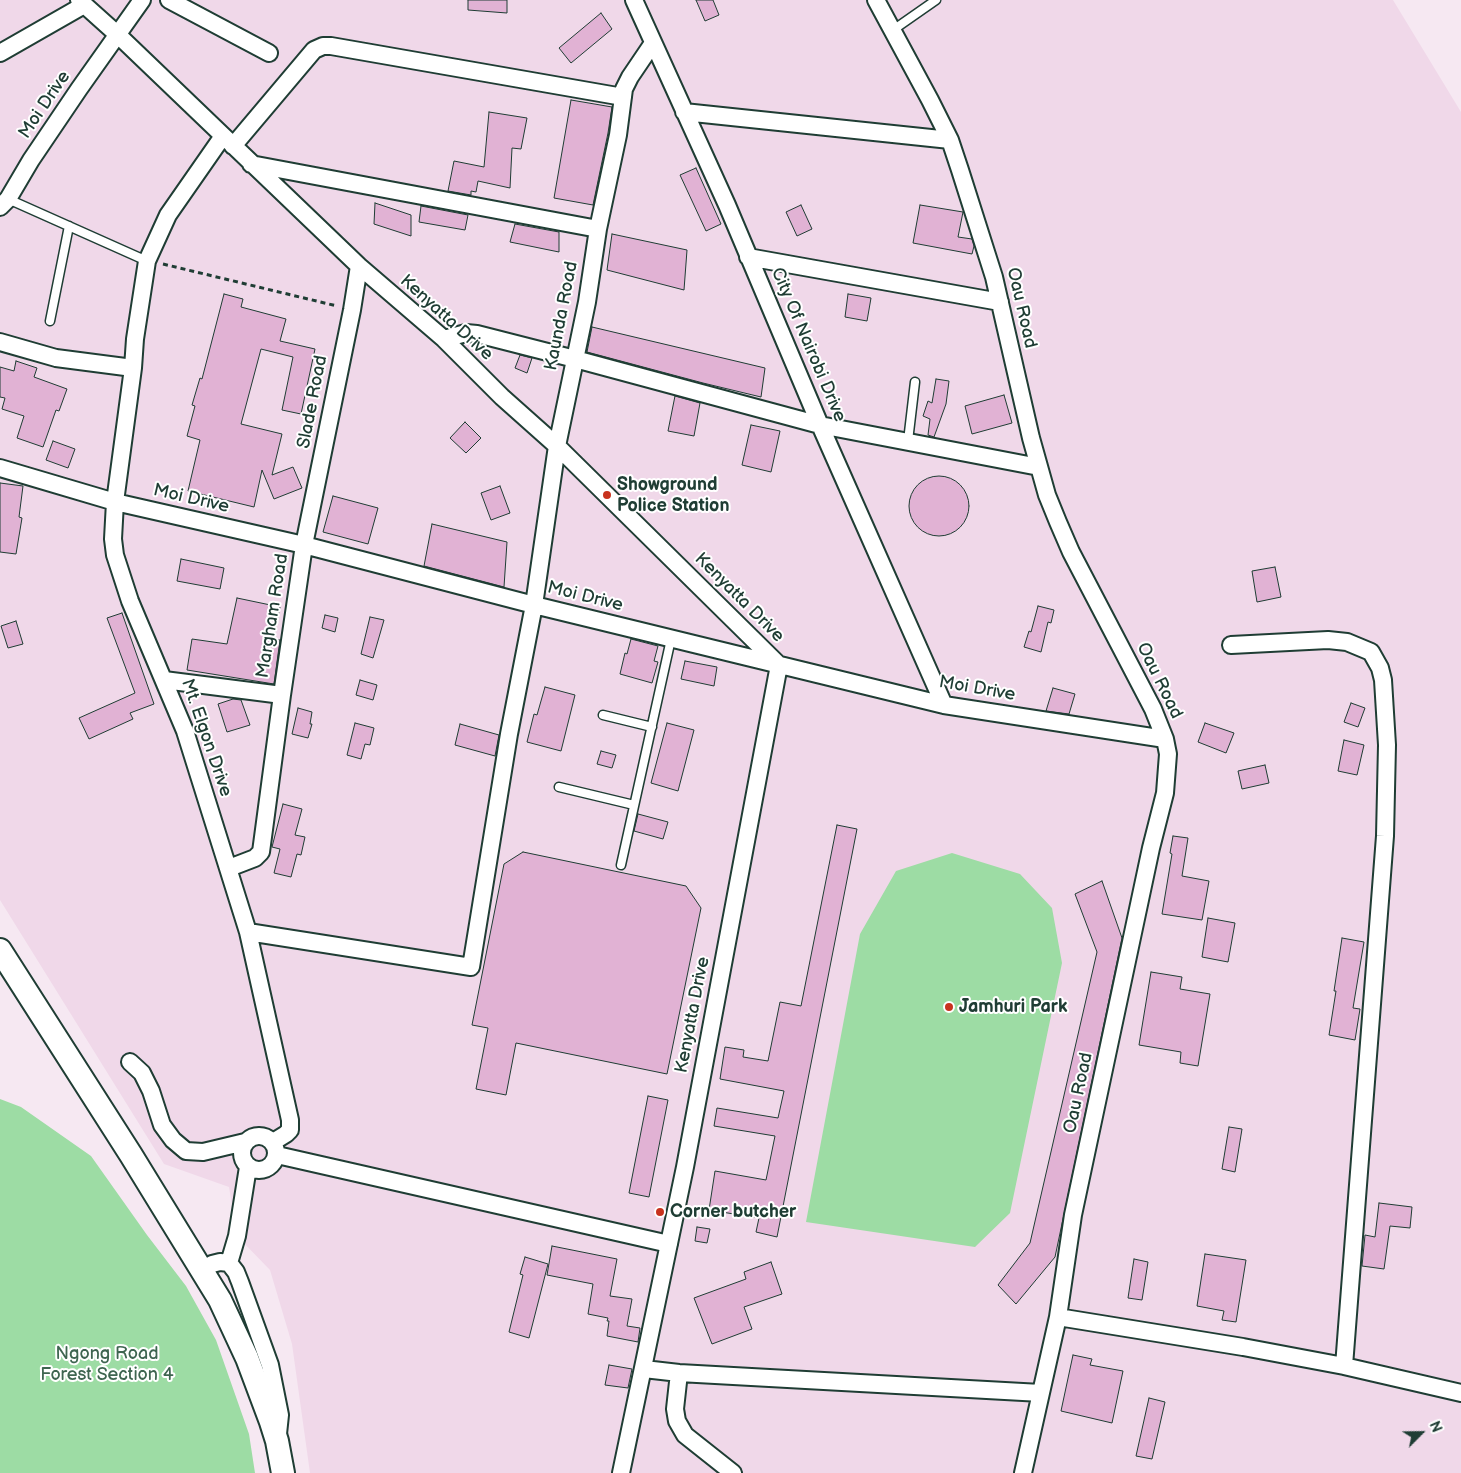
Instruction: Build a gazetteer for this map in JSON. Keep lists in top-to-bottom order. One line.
{"streets":{"street":["Moi Drive","Oau Road","Kaunda Road","Kenyatta Drive","City Of Nairobi Drive","Slade Road","Margham Road","Mt. Elgon Drive"]},"crossings":[["Moi Drive","Oau Road"],["Moi Drive","Kaunda Road"],["Moi Drive","Kenyatta Drive"],["Moi Drive","City Of Nairobi Drive"],["Moi Drive","Slade Road"],["Moi Drive","Margham Road"],["Moi Drive","Mt. Elgon Drive"],["Kaunda Road","Kenyatta Drive"],["Kaunda Road","City Of Nairobi Drive"],["Kaunda Road","Mt. Elgon Drive"],["Kenyatta Drive","Slade Road"],["Kenyatta Drive","Mt. Elgon Drive"],["Slade Road","Margham Road"],["Margham Road","Mt. Elgon Drive"]],"parks":["Ngong Road Forest Section 4"],"places":["Showground Police Station","Jamhuri Park","Corner butcher"],"north":"top right"}
